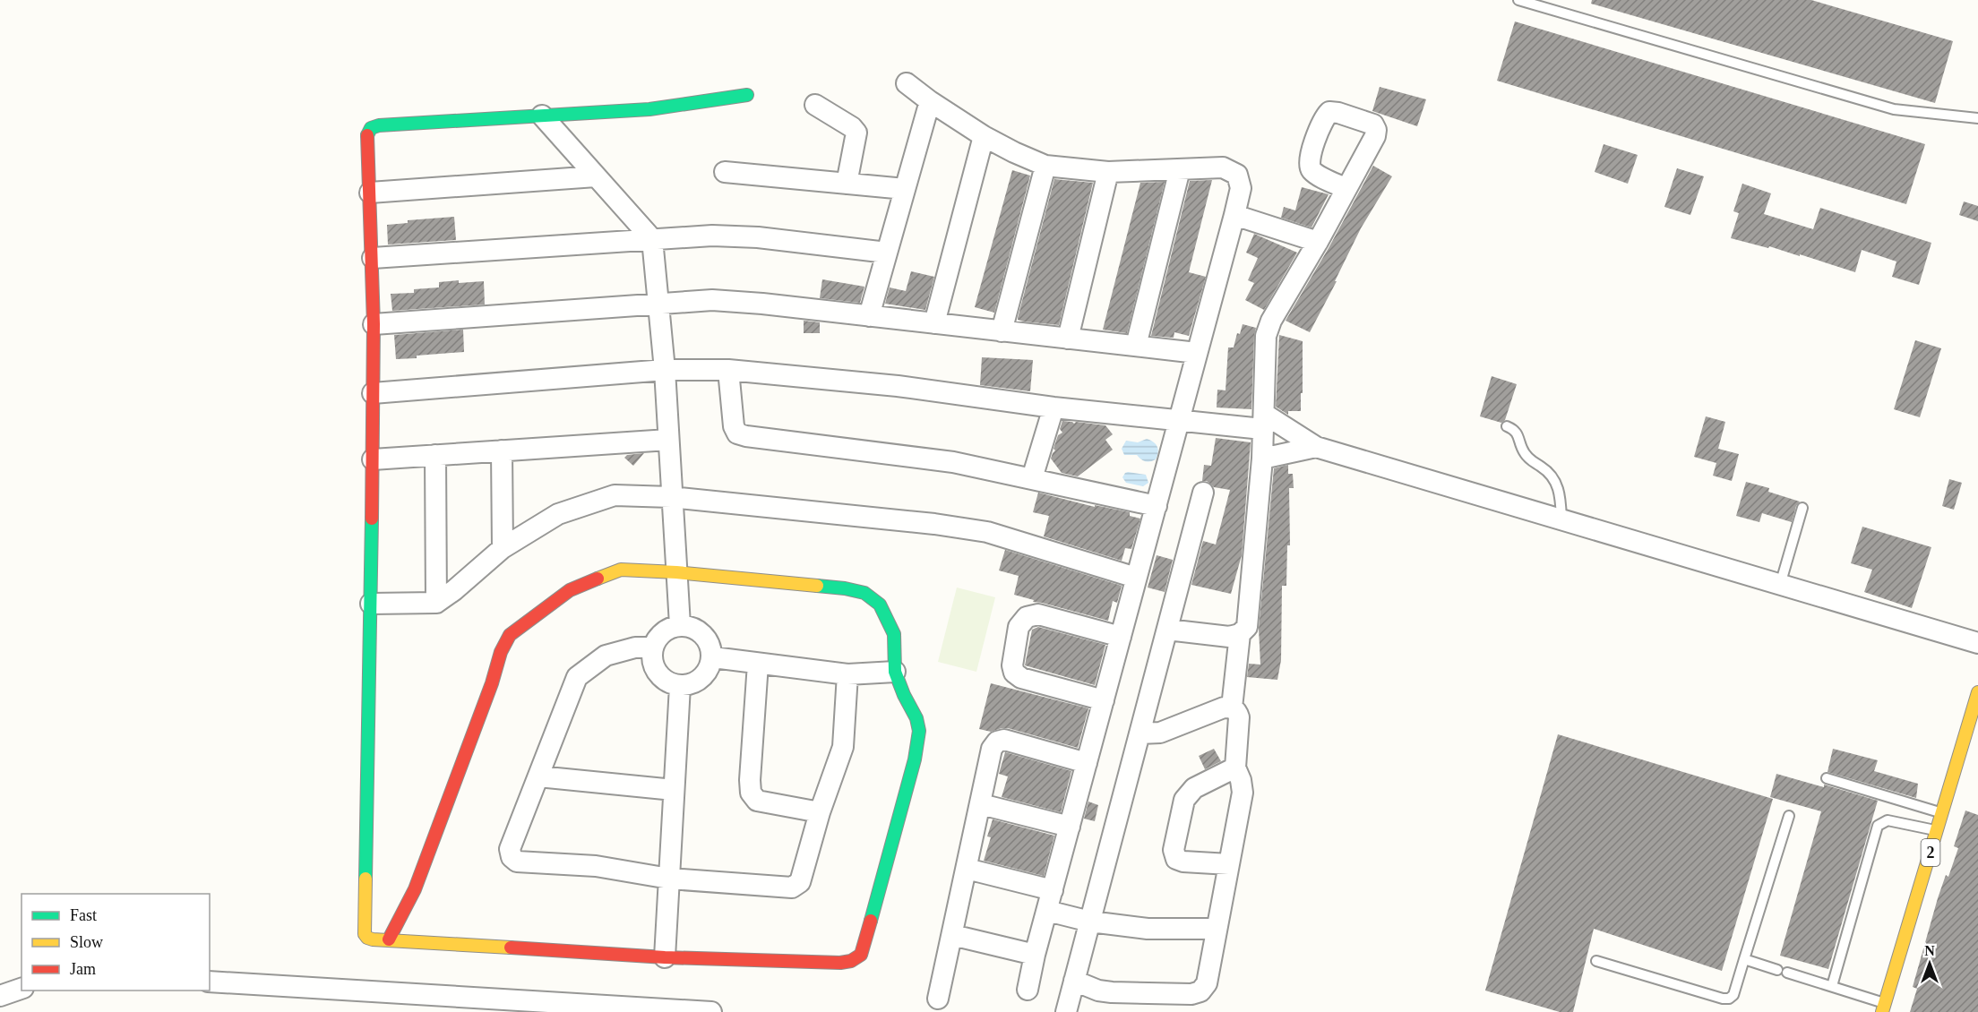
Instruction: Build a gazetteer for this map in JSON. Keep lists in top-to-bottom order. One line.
{"streets":{"main road":["2"]},"legend":["Fast","Slow","Jam"],"north":"top"}
